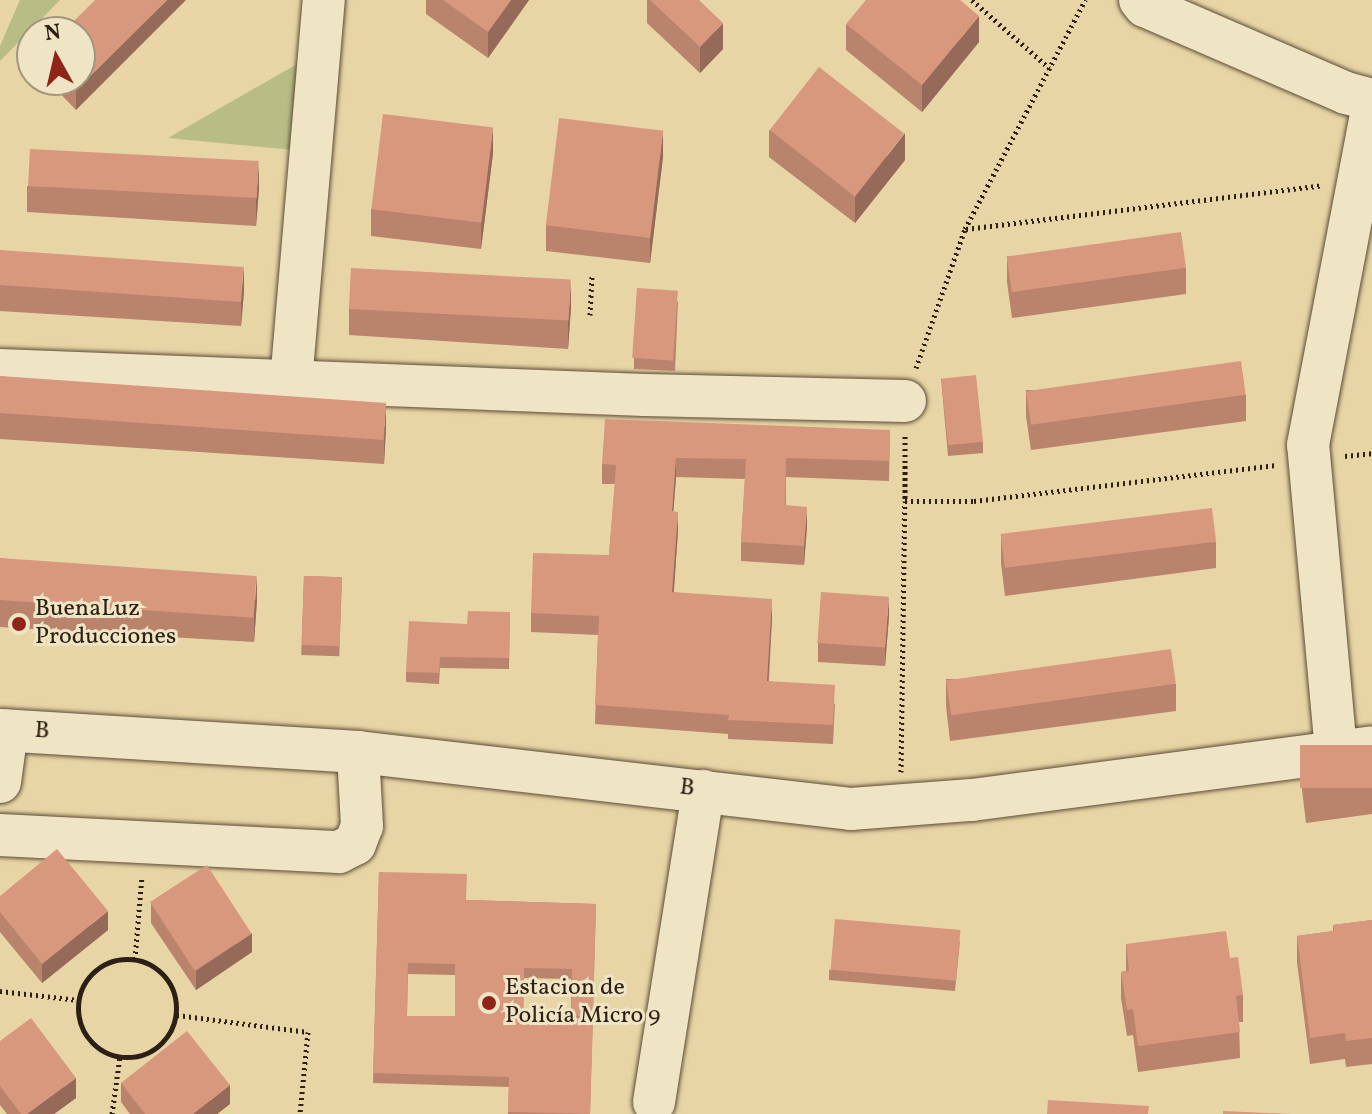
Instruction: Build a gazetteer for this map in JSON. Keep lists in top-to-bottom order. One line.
{"streets":{"street":["B"]},"places":["BuenaLuz Producciones","Estacion de Policía Micro 9"],"north":"top"}
